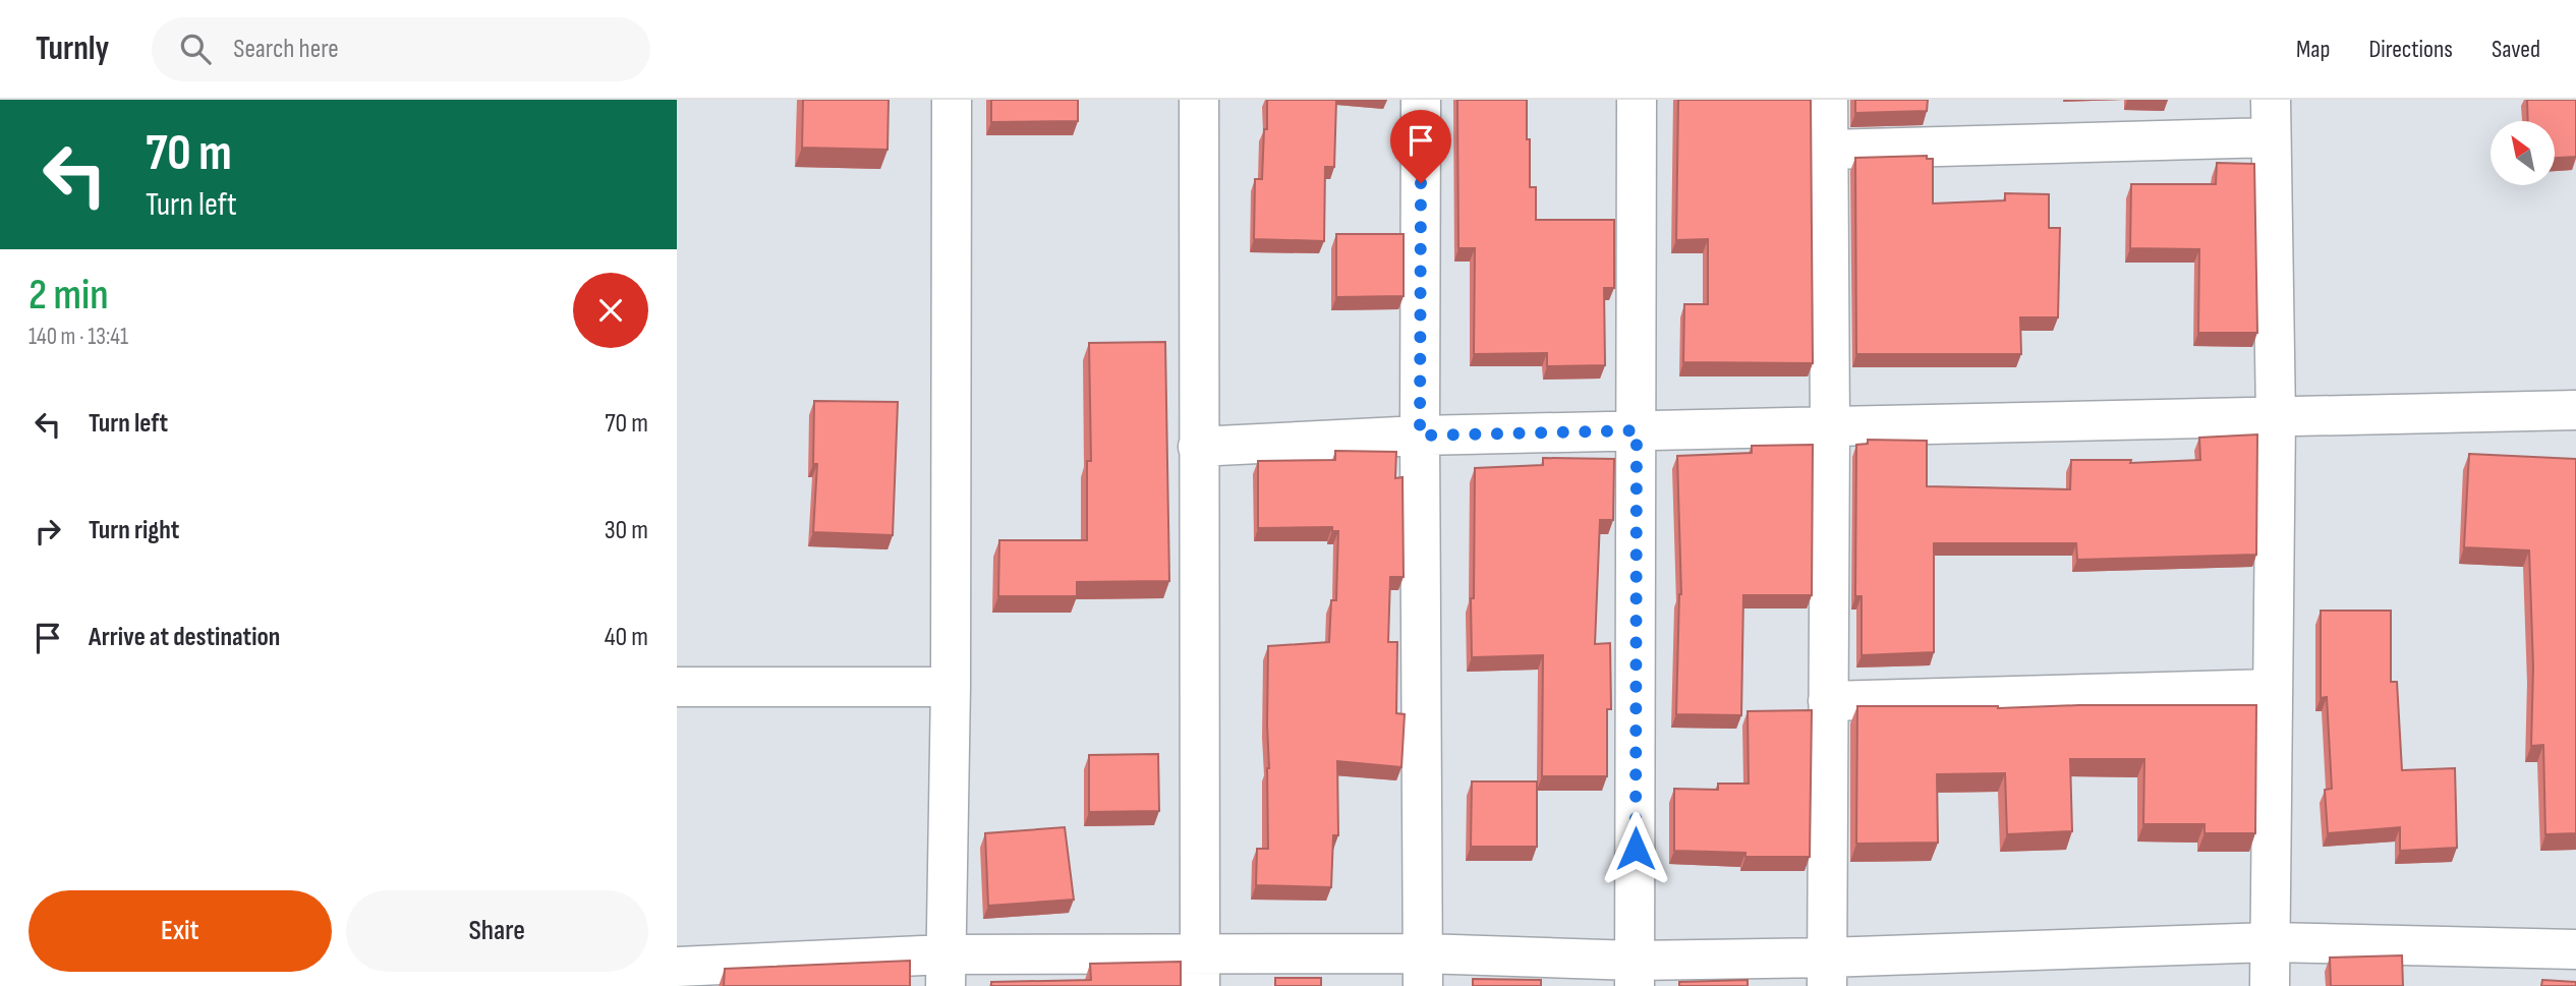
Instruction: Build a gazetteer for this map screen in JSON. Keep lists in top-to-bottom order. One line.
{"north":"top left","page":{"header":"Turnly","search":"Search here","nav":["Map","Directions","Saved"],"turn":["70 m","Turn left"],"heading":["2 min","140 m · 13:41"],"list":[{"name":"Turn left","value":"70 m"},{"name":"Turn right","value":"30 m"},{"name":"Arrive at destination","value":"40 m"}],"buttons":["Exit","Share"]}}
